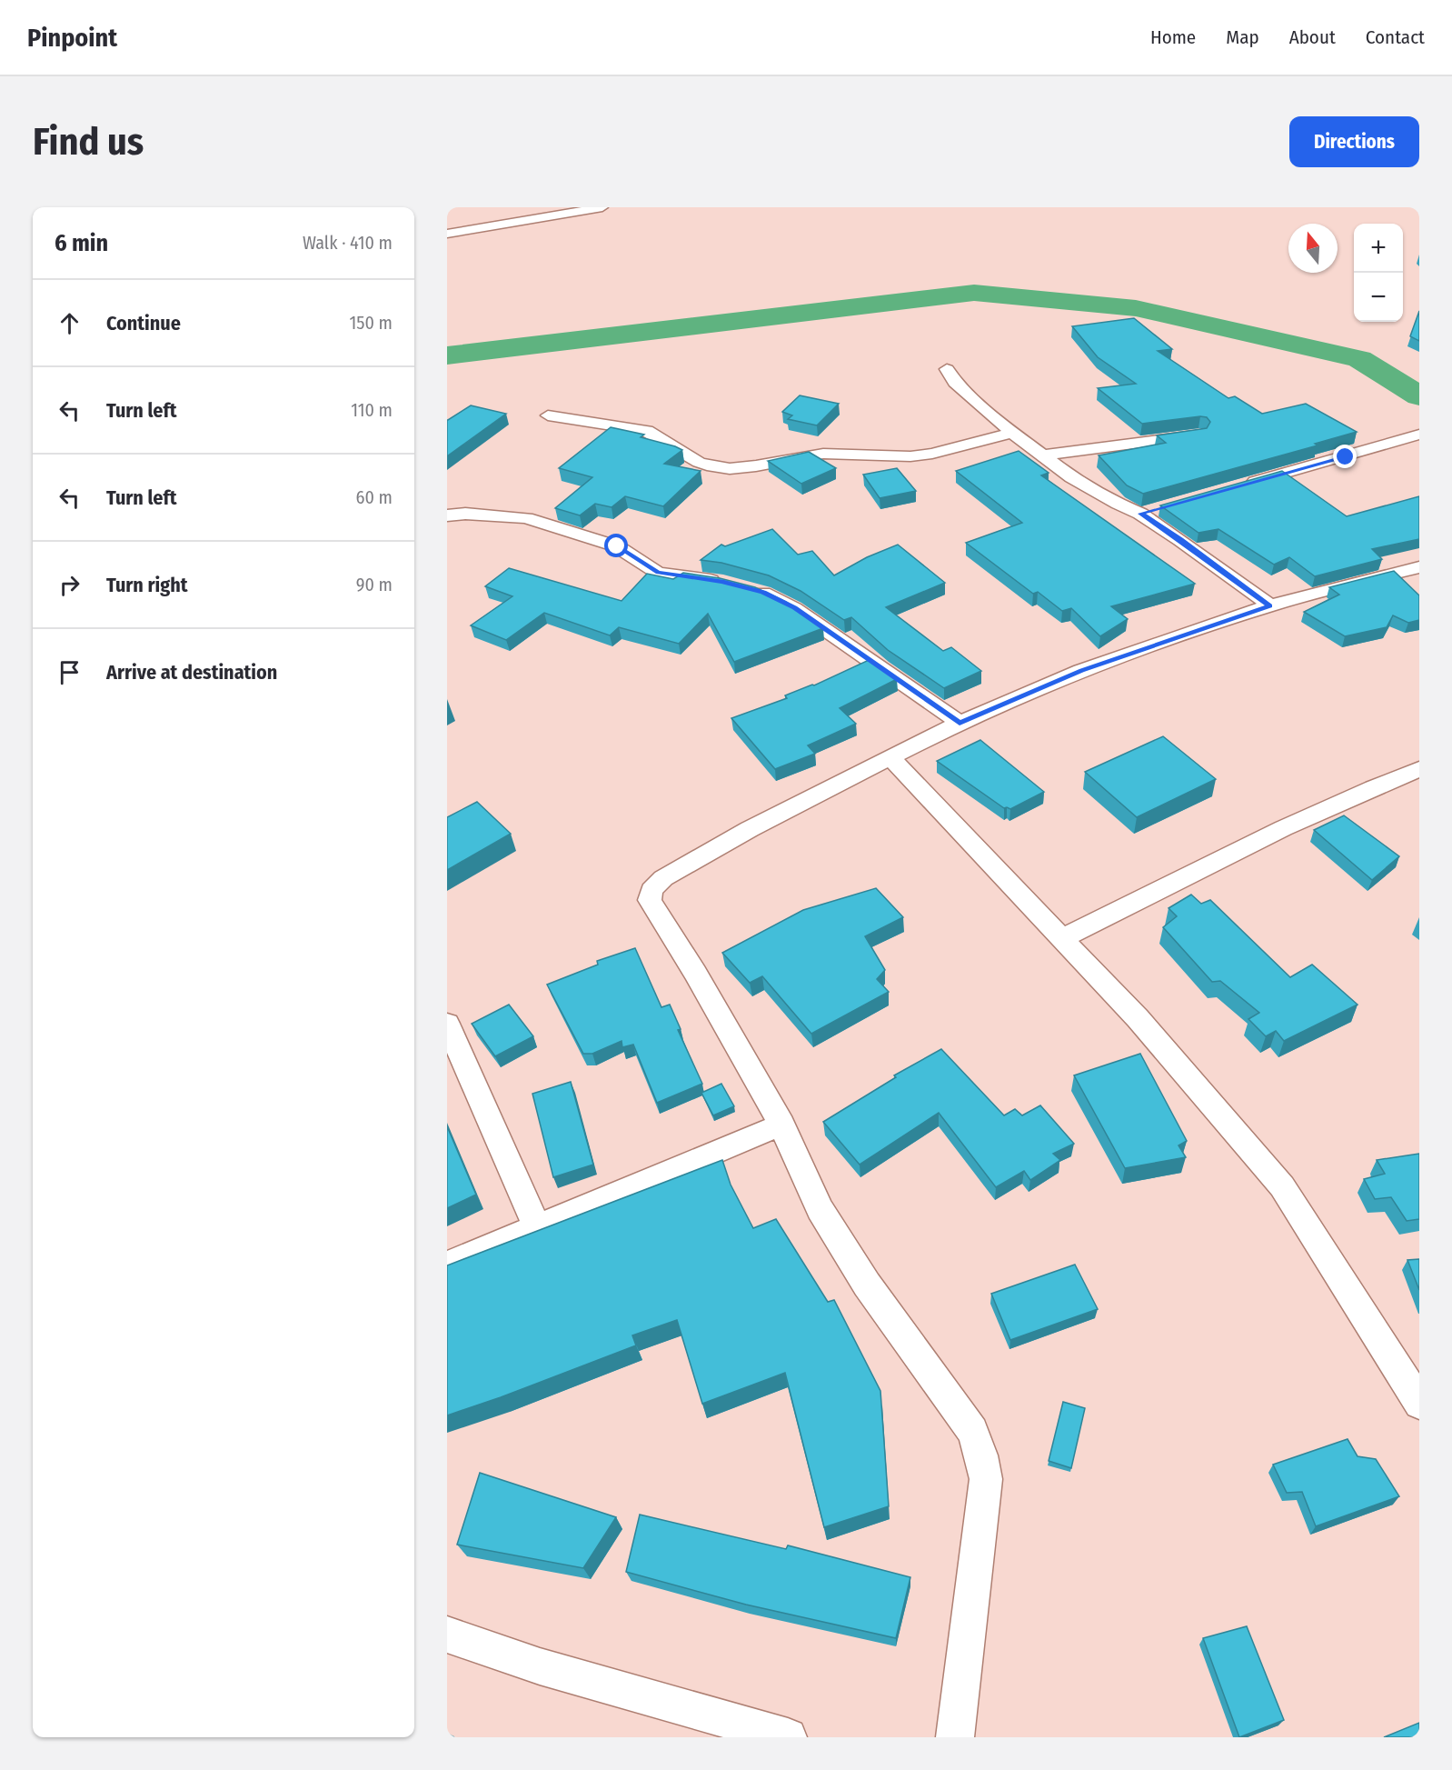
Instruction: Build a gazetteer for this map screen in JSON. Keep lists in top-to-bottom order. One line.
{"north":"top","page":{"header":"Pinpoint","nav":["Home","Map","About","Contact"],"buttons":"Directions","title":"Find us","heading":["6 min","Walk · 410 m"],"map_buttons":["+","−"],"list":[["Continue","150 m"],["Turn left","110 m"],["Turn left","60 m"],["Turn right","90 m"],"Arrive at destination"]}}
